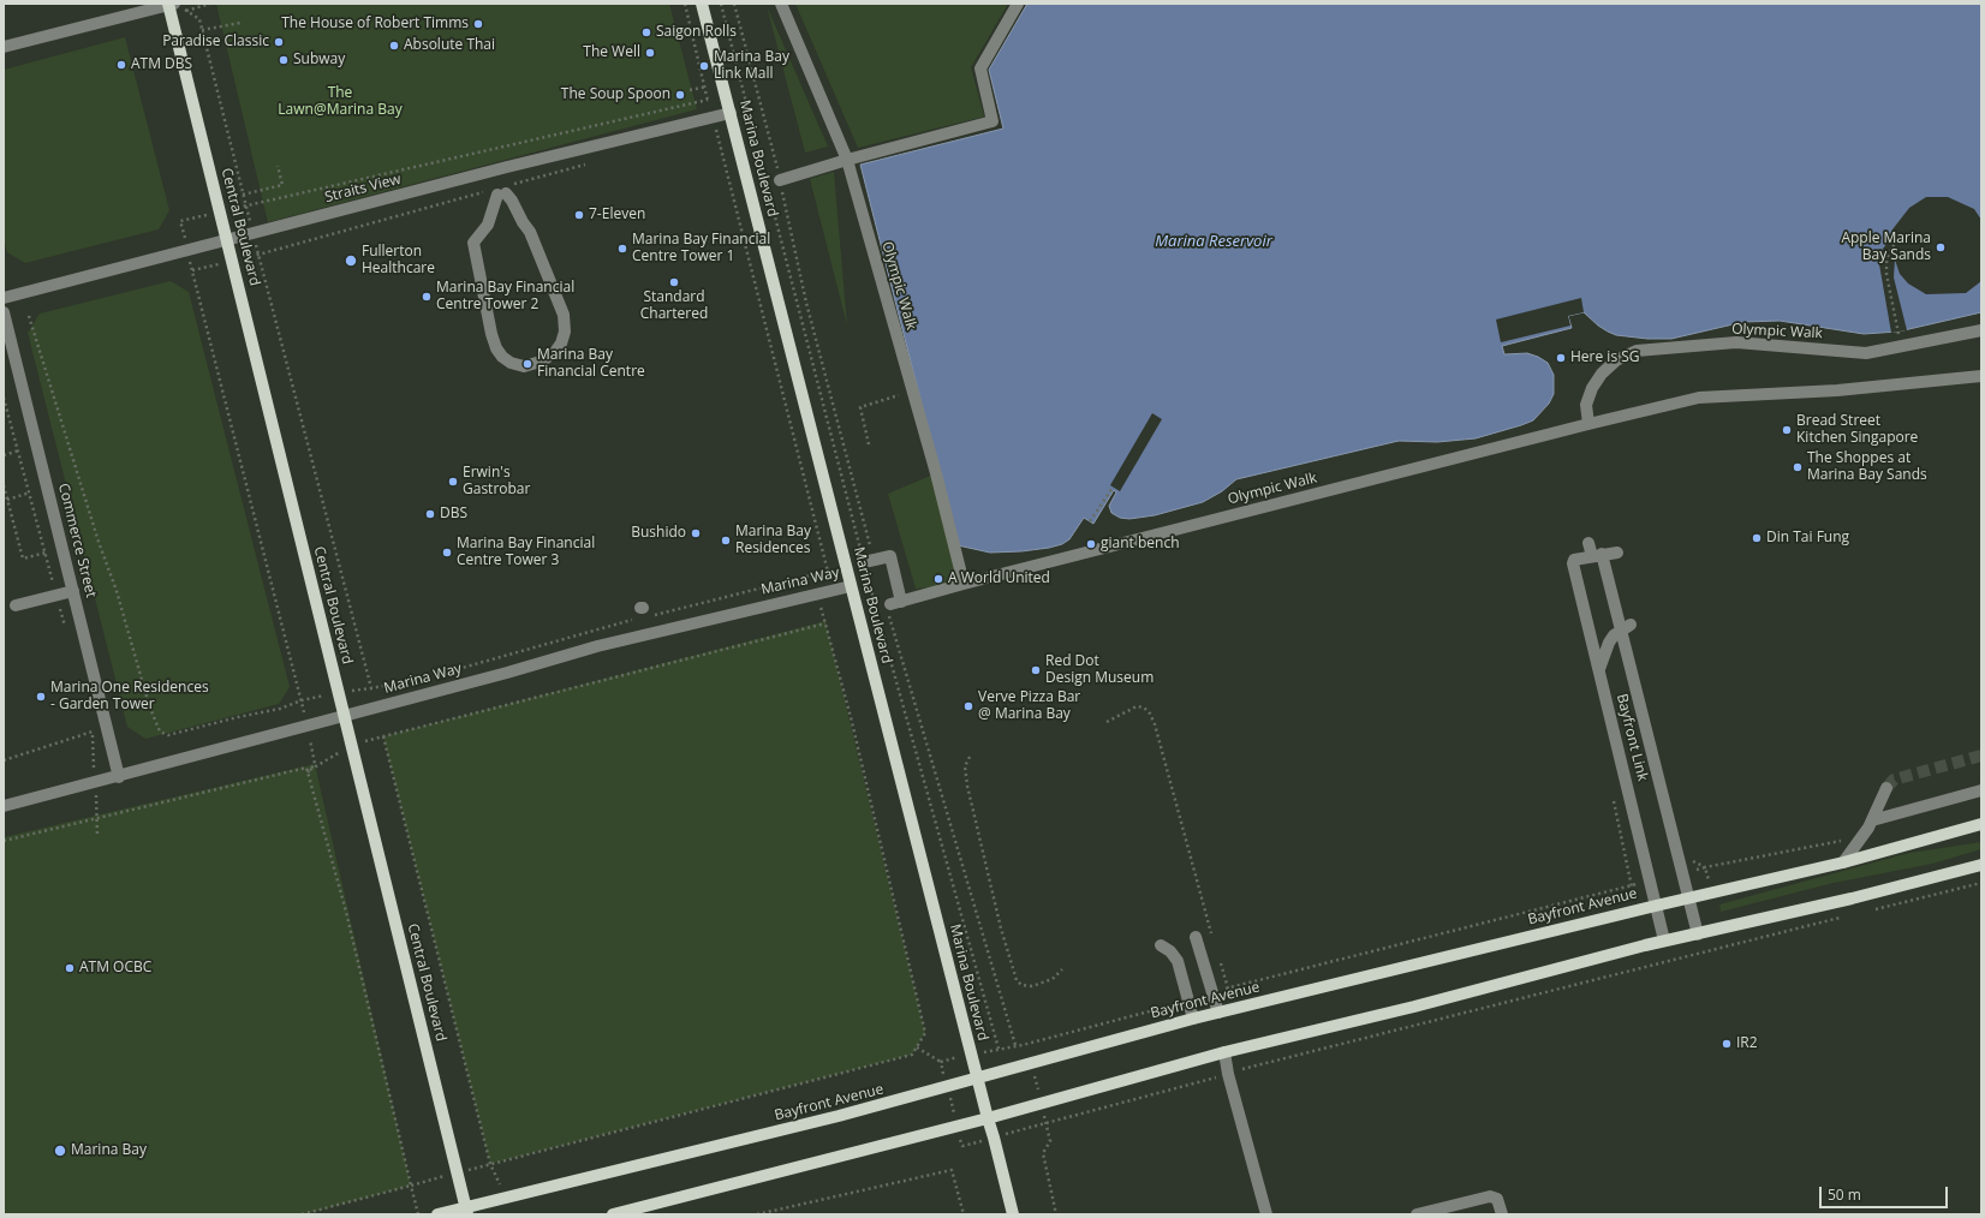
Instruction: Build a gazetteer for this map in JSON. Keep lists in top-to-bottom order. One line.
{"streets":{"main road":["Marina Boulevard","Central Boulevard","Bayfront Avenue"],"street":["Straits View","Olympic Walk","Commerce Street","Marina Way","Bayfront Link"]},"crossings":[["Marina Boulevard","Straits View"],["Marina Boulevard","Marina Way"],["Marina Boulevard","Bayfront Avenue"],["Straits View","Central Boulevard"],["Central Boulevard","Marina Way"],["Central Boulevard","Bayfront Avenue"],["Commerce Street","Marina Way"],["Bayfront Link","Bayfront Avenue"]],"water":["Marina Reservoir"],"parks":["The Lawn@Marina Bay"],"places":["The House of Robert Timms","Saigon Rolls","Paradise Classic","Absolute Thai","The Well","Subway","ATM DBS","Marina Bay Link Mall","The Soup Spoon","7-Eleven","Apple Marina Bay Sands","Marina Bay Financial Centre Tower 1","Fullerton Healthcare","Standard Chartered","Marina Bay Financial Centre Tower 2","Here is SG","Marina Bay Financial Centre","Bread Street Kitchen Singapore","The Shoppes at Marina Bay Sands","Erwin's Gastrobar","DBS","Bushido","Din Tai Fung","Marina Bay Residences","giant bench","Marina Bay Financial Centre Tower 3","A World United","Red Dot Design Museum","Marina One Residences - Garden Tower","Verve Pizza Bar @ Marina Bay","ATM OCBC","IR2","Marina Bay"],"scale_bar":"50 m"}
